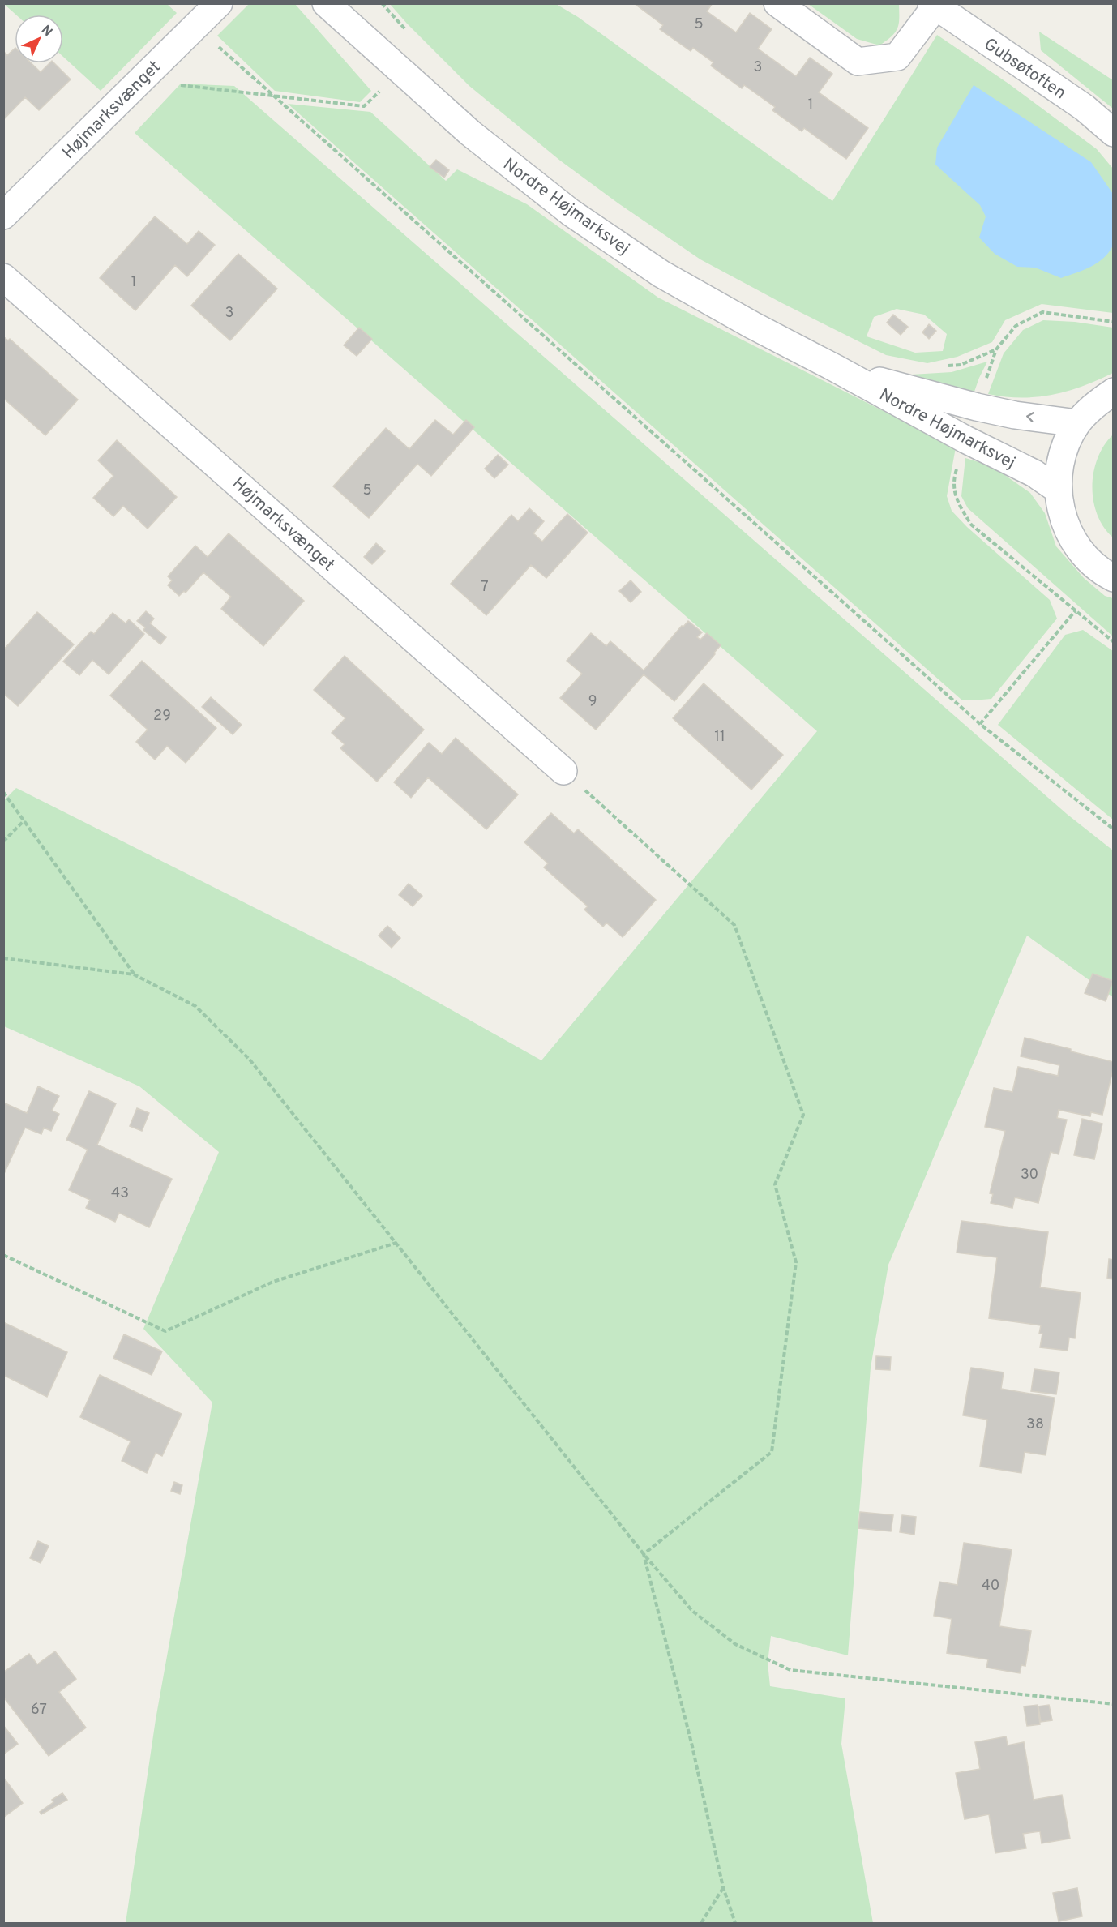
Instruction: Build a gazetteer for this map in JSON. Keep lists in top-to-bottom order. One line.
{"streets":{"street":["Gubsøtoften","Højmarksvænget","Nordre Højmarksvej"]},"house_numbers":["5","3","1","1","3","5","7","9","29","11","30","43","38","40","67"],"north":"top right"}
